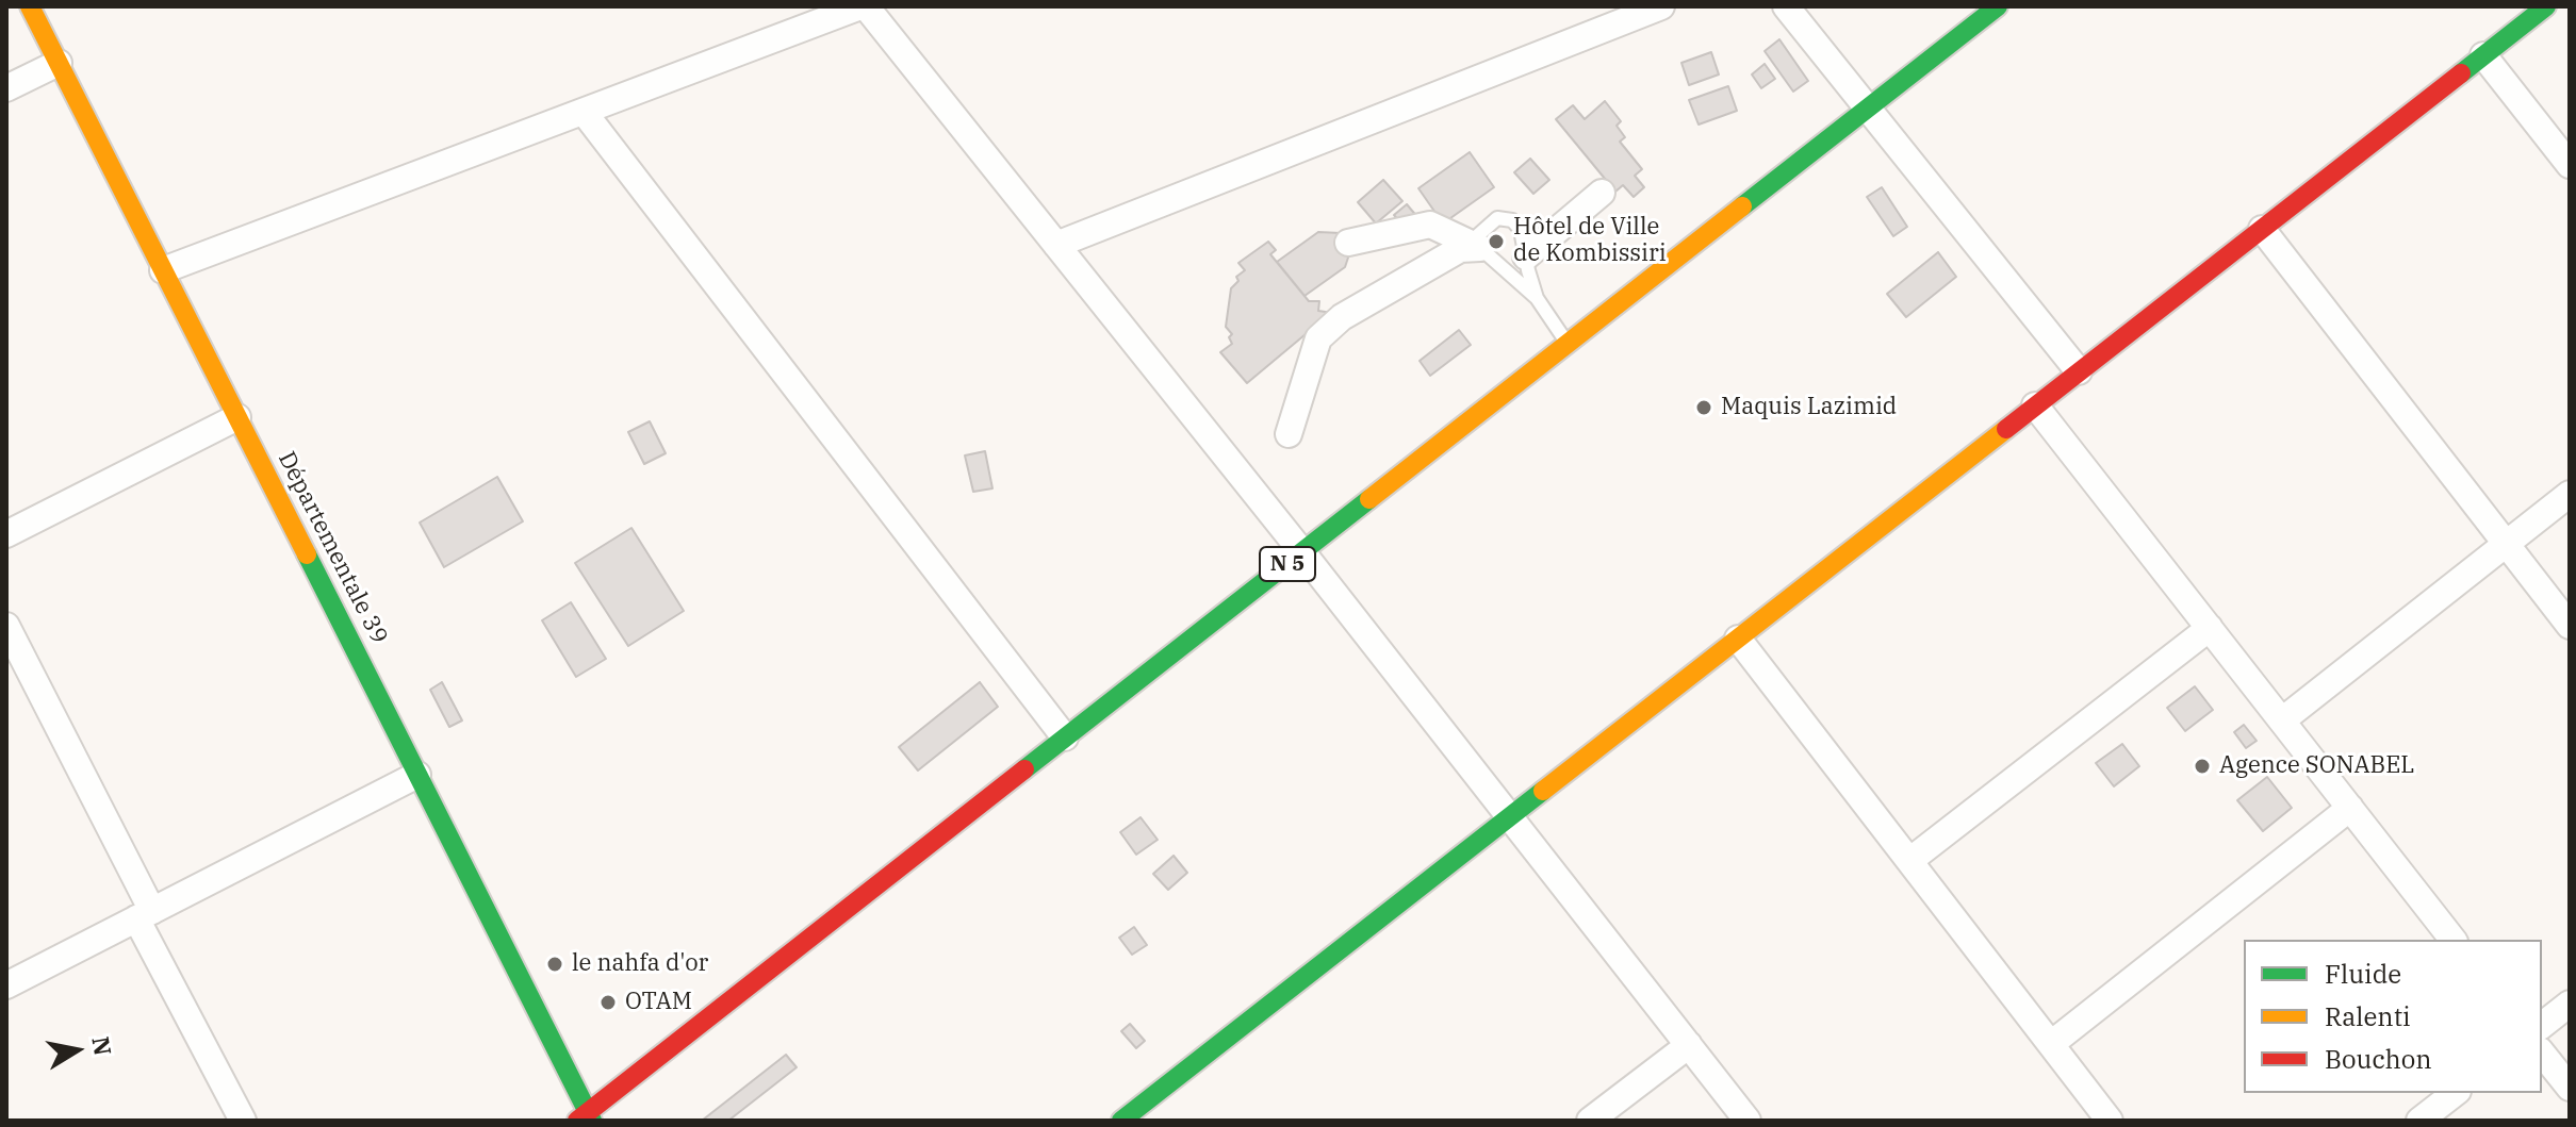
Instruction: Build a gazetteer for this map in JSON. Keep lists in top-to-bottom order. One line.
{"streets":{"main road":["Départementale 39","N 5"]},"crossings":[["Départementale 39","N 5"]],"places":["Hôtel de Ville de Kombissiri","Maquis Lazimid","Agence SONABEL","le nahfa d'or","OTAM"],"legend":["Fluide","Ralenti","Bouchon"],"north":"right"}
